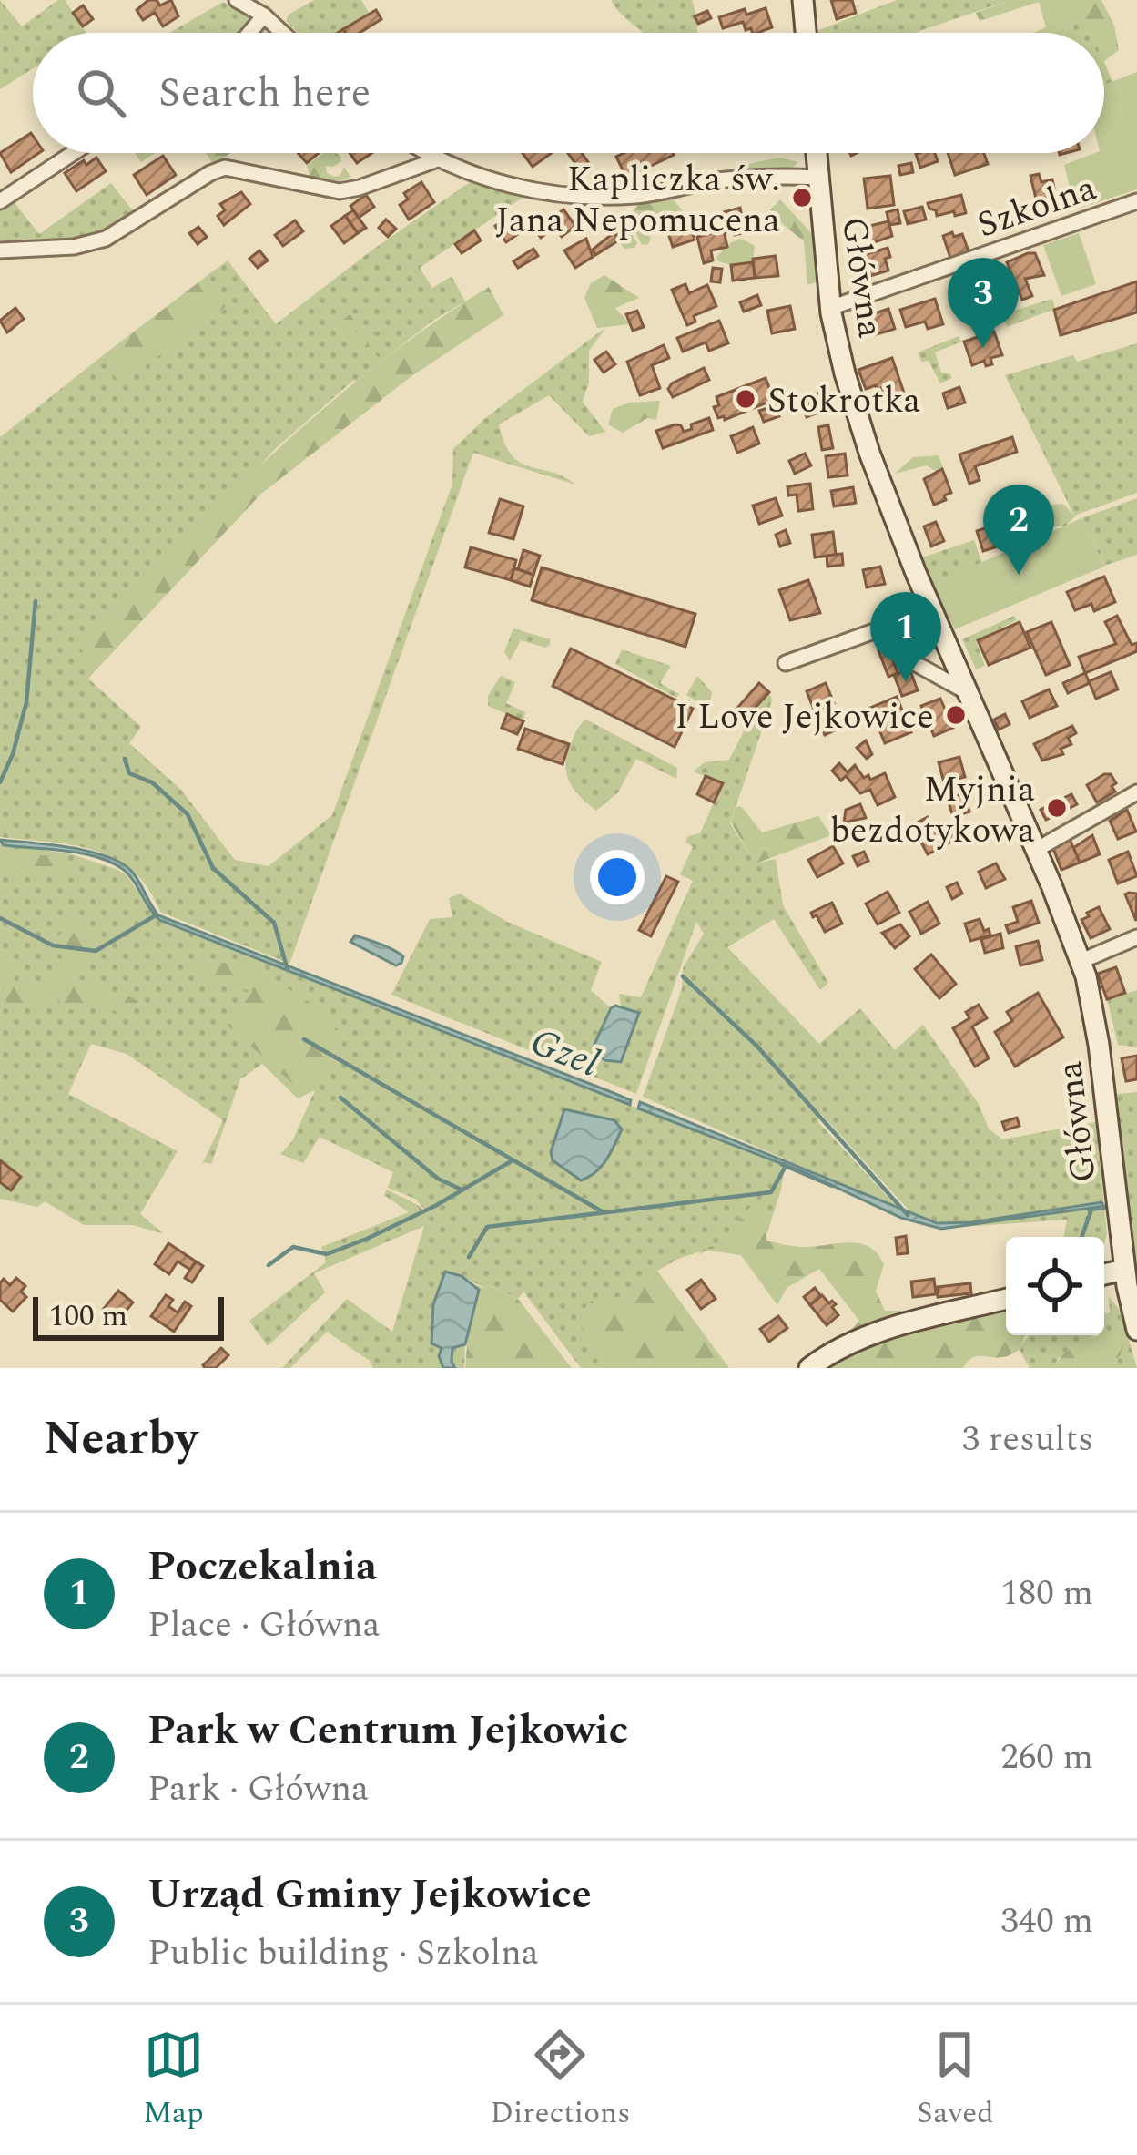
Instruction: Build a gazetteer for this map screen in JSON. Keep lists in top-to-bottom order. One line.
{"streets":{"street":["Szkolna","Główna"]},"crossings":[["Szkolna","Główna"]],"water":["Gzel"],"places":["Kapliczka św. Jana Nepomucena","Stokrotka","I Love Jejkowice","Myjnia bezdotykowa"],"scale_bar":"100 m","page":{"search":"Search here","pins":["3","2","1"],"scale":"100 m","heading":["Nearby","3 results"],"list":[{"mark":"1","name":"Poczekalnia","note":"Place · Główna","value":"180 m"},{"mark":"2","name":"Park w Centrum Jejkowic","note":"Park · Główna","value":"260 m"},{"mark":"3","name":"Urząd Gminy Jejkowice","note":"Public building · Szkolna","value":"340 m"}],"nav":["Map","Directions","Saved"]}}
